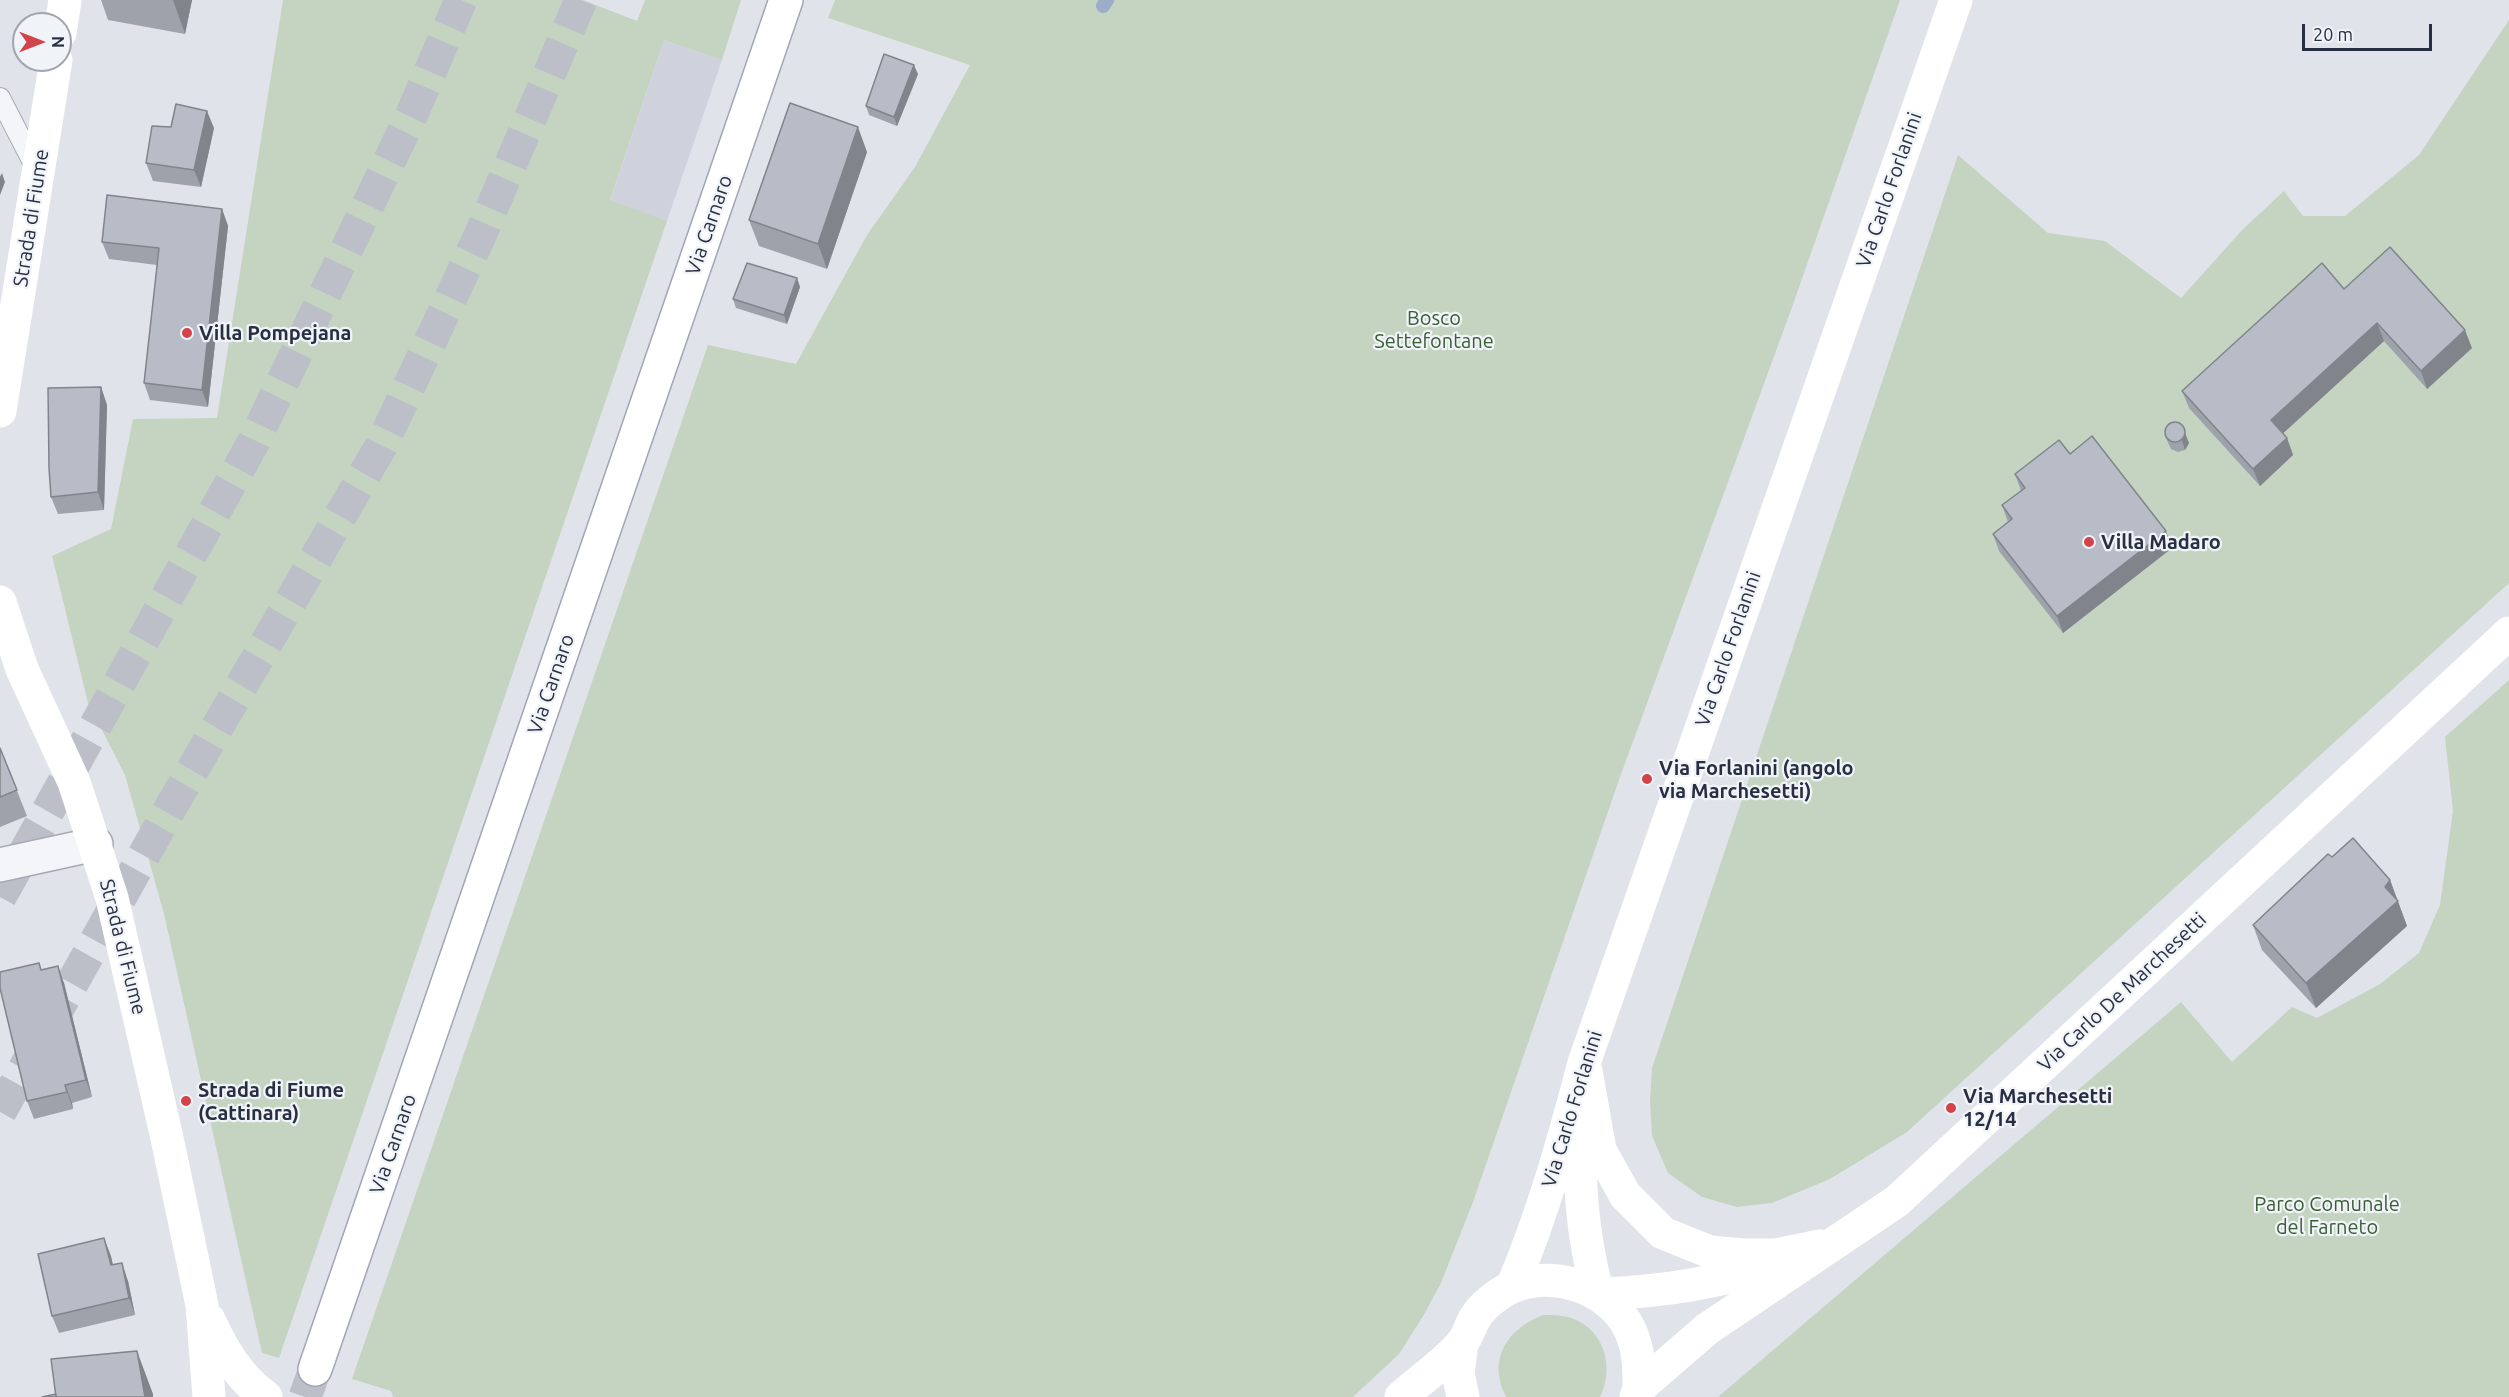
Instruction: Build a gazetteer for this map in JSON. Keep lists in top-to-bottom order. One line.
{"streets":{"main road":["Via Carlo Forlanini","Strada di Fiume","Via Carnaro","Via Carlo De Marchesetti"]},"parks":["Bosco Settefontane","Parco Comunale del Farneto"],"places":["Villa Pompejana","Villa Madaro","Via Forlanini (angolo via Marchesetti)","Strada di Fiume (Cattinara)","Via Marchesetti 12/14"],"scale_bar":"20 m","north":"right"}
